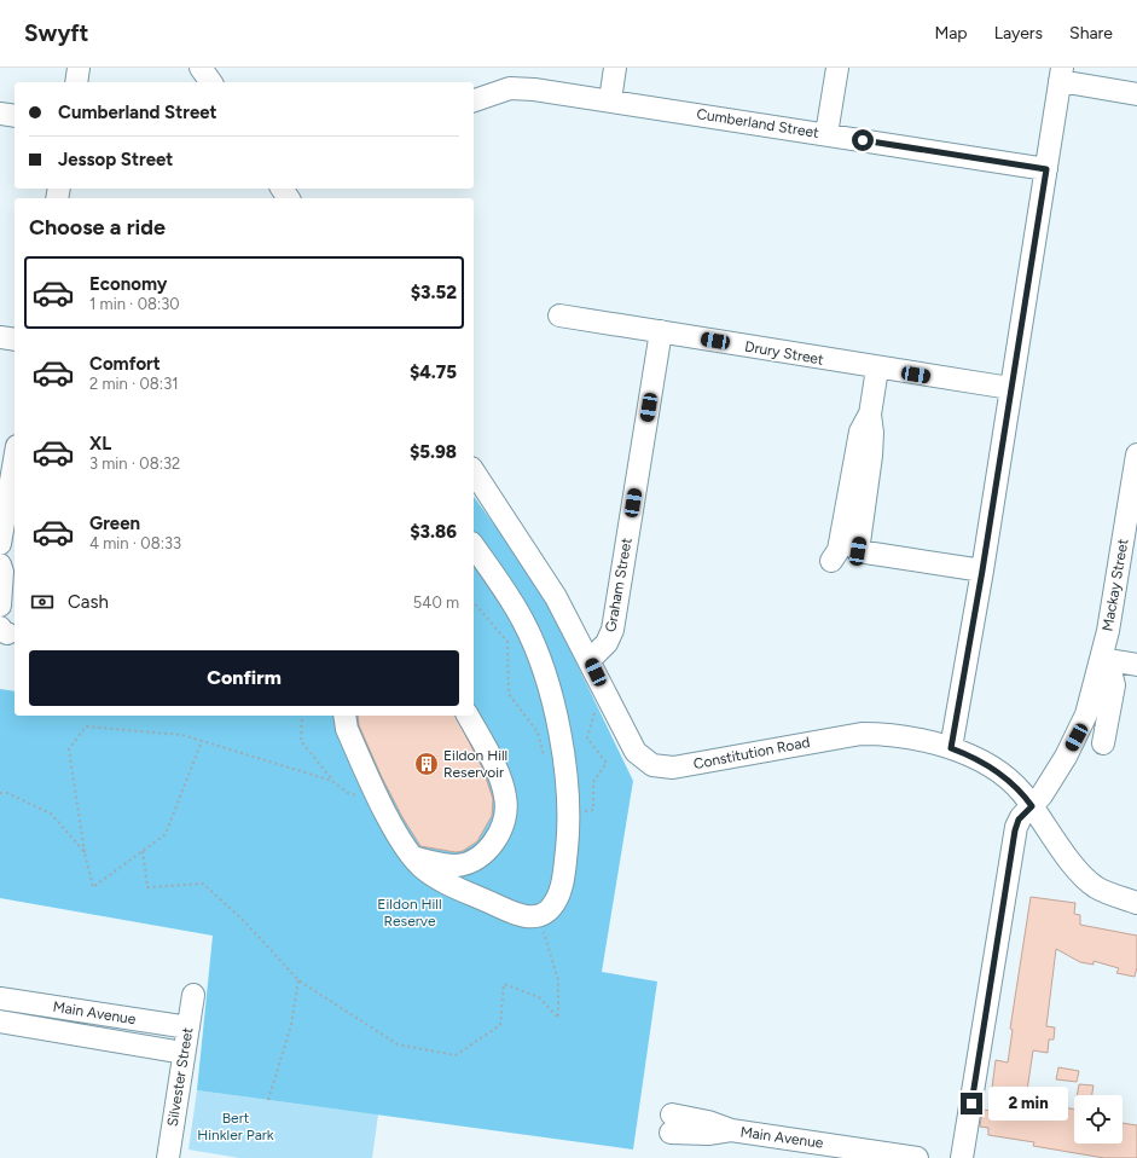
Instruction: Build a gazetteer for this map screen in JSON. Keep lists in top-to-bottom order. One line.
{"streets":{"street":["Cumberland Street","Drury Street","Graham Street","Mackay Street","Constitution Road","Main Avenue","Silvester Street"]},"crossings":[["Drury Street","Graham Street"],["Graham Street","Constitution Road"],["Mackay Street","Constitution Road"],["Main Avenue","Silvester Street"]],"parks":["Eildon Hill Reserve","Bert Hinkler Park"],"places":{"building":["Eildon Hill Reservoir"]},"page":{"header":"Swyft","nav":["Map","Layers","Share"],"banner":["Cumberland Street","Jessop Street"],"heading":"Choose a ride","list":[{"name":"Economy","note":"1 min · 08:30","value":"$3.52"},{"name":"Comfort","note":"2 min · 08:31","value":"$4.75"},{"name":"XL","note":"3 min · 08:32","value":"$5.98"},{"name":"Green","note":"4 min · 08:33","value":"$3.86"}],"pay":["Cash","540 m"],"buttons":"Confirm","bubble":"2 min"}}
